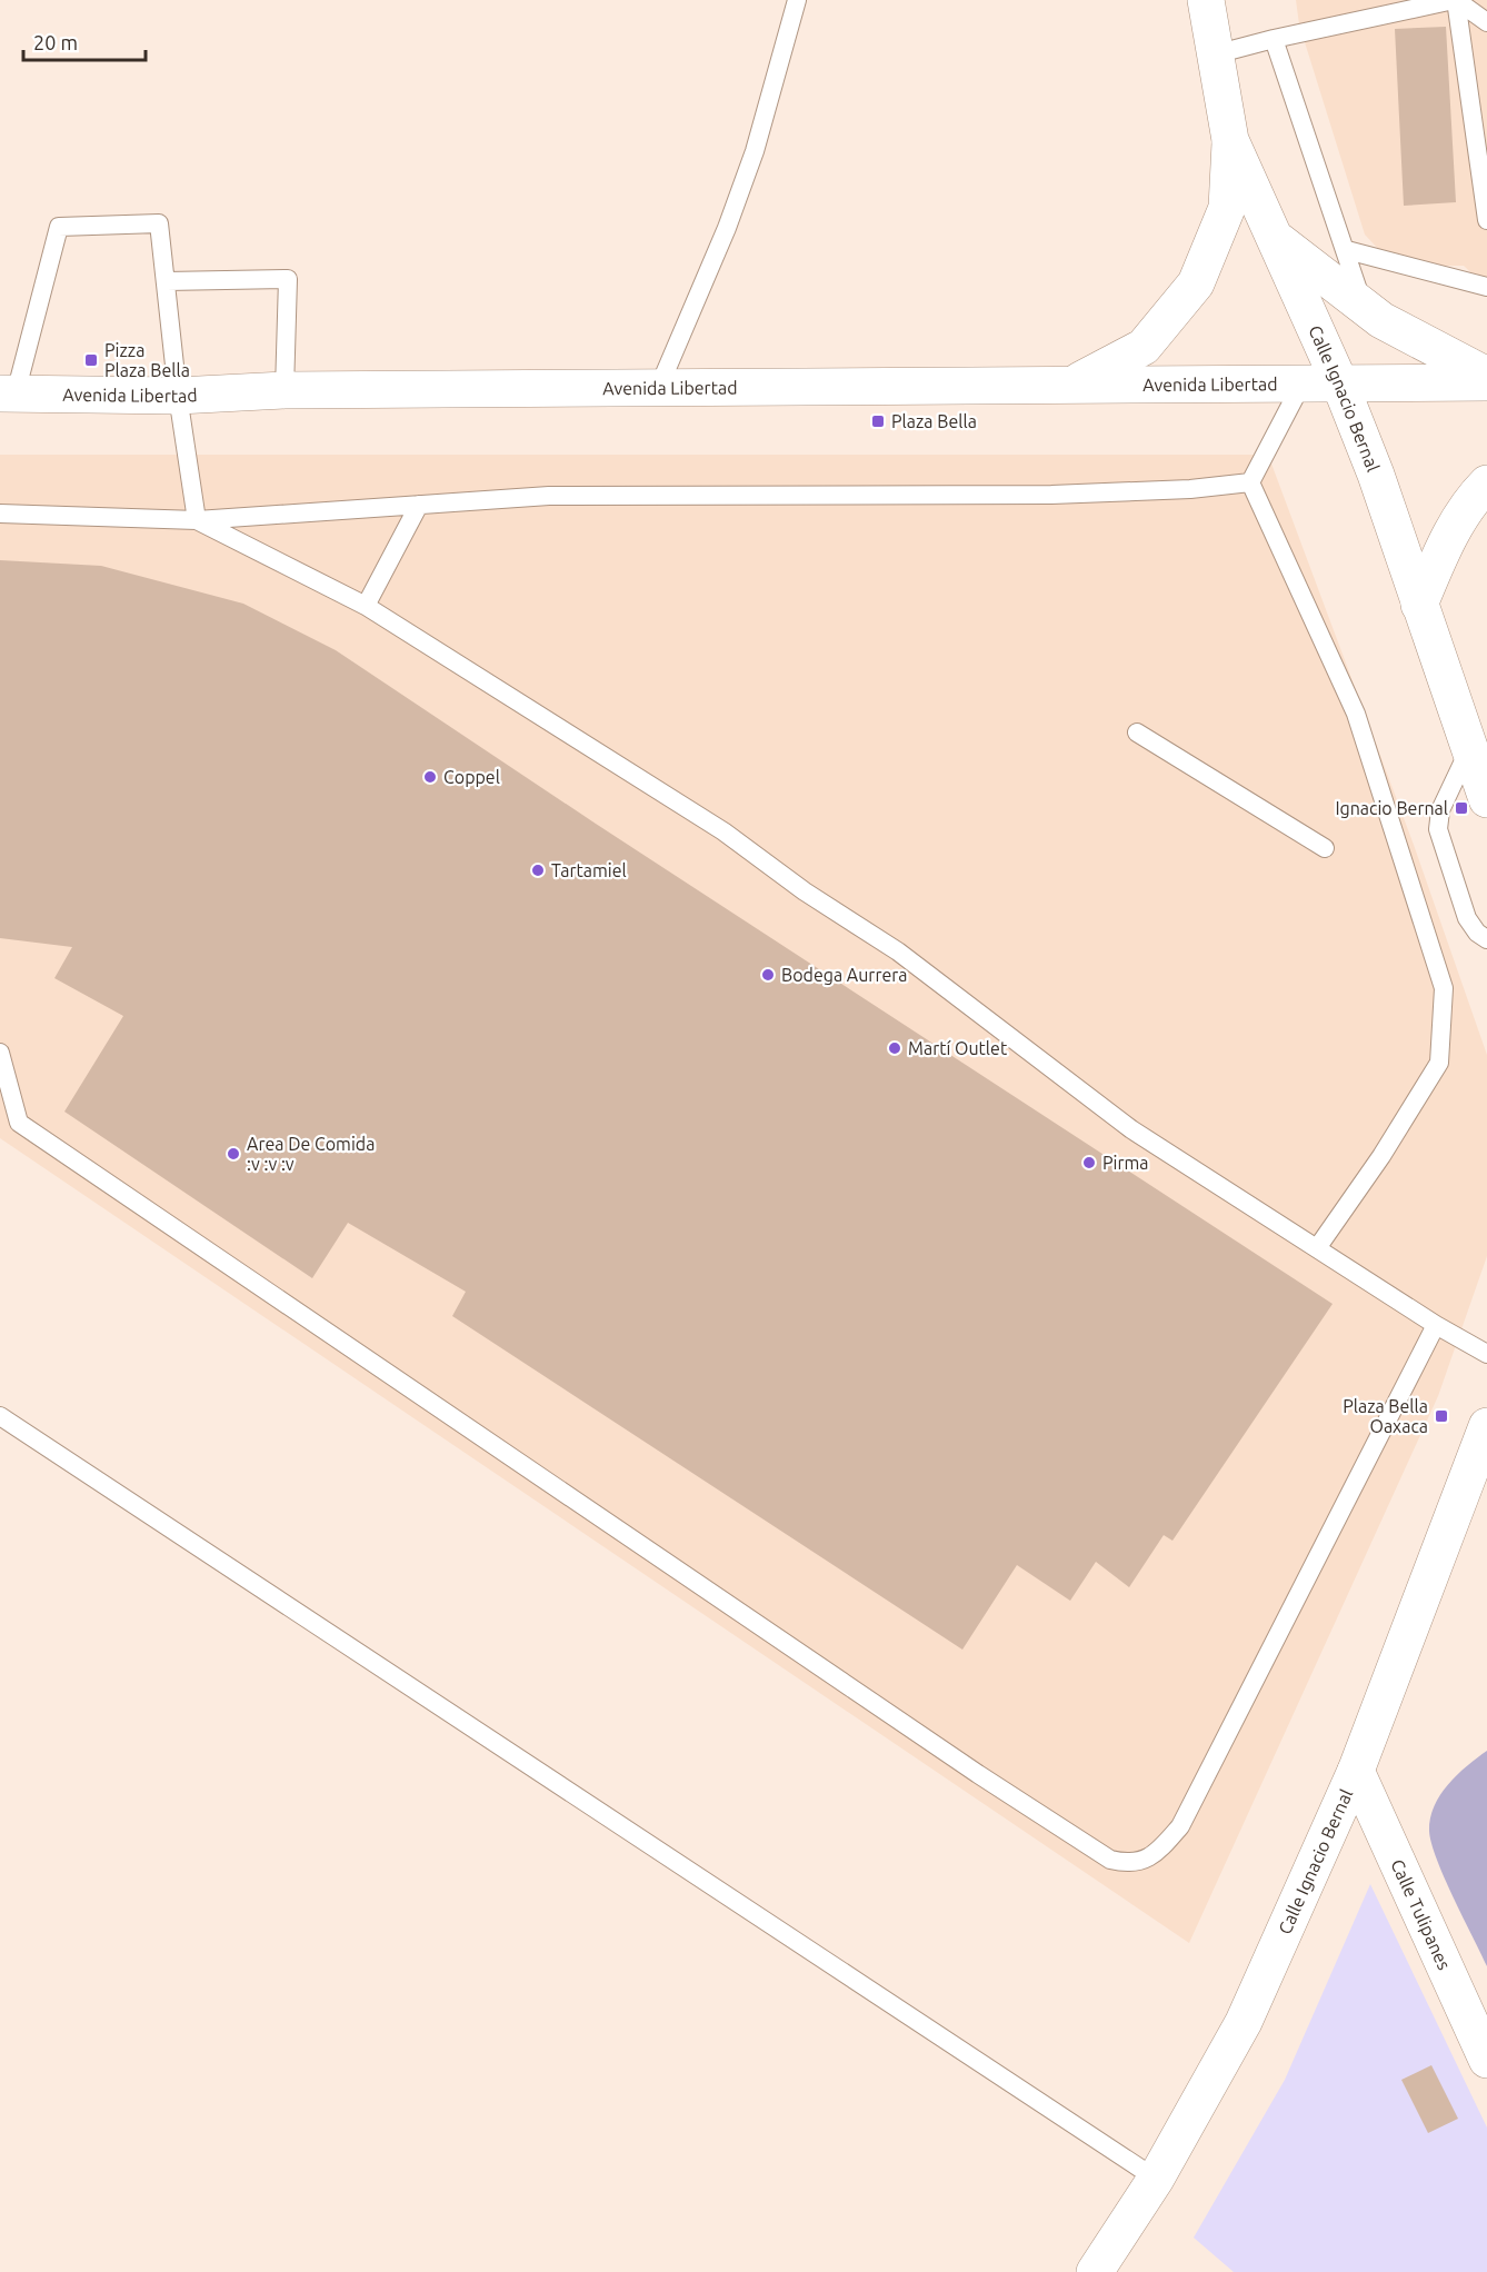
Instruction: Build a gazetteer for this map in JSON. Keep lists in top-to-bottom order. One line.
{"streets":{"main road":["Avenida Libertad","Calle Ignacio Bernal","Calle Tulipanes"]},"crossings":[["Avenida Libertad","Calle Ignacio Bernal"],["Calle Ignacio Bernal","Calle Tulipanes"]],"places":{"transit":["Pizza Plaza Bella","Plaza Bella","Ignacio Bernal","Plaza Bella Oaxaca"],"other":["Coppel","Tartamiel","Bodega Aurrera","Martí Outlet","Area De Comida :v :v :v","Pirma"]},"scale_bar":"20 m"}
